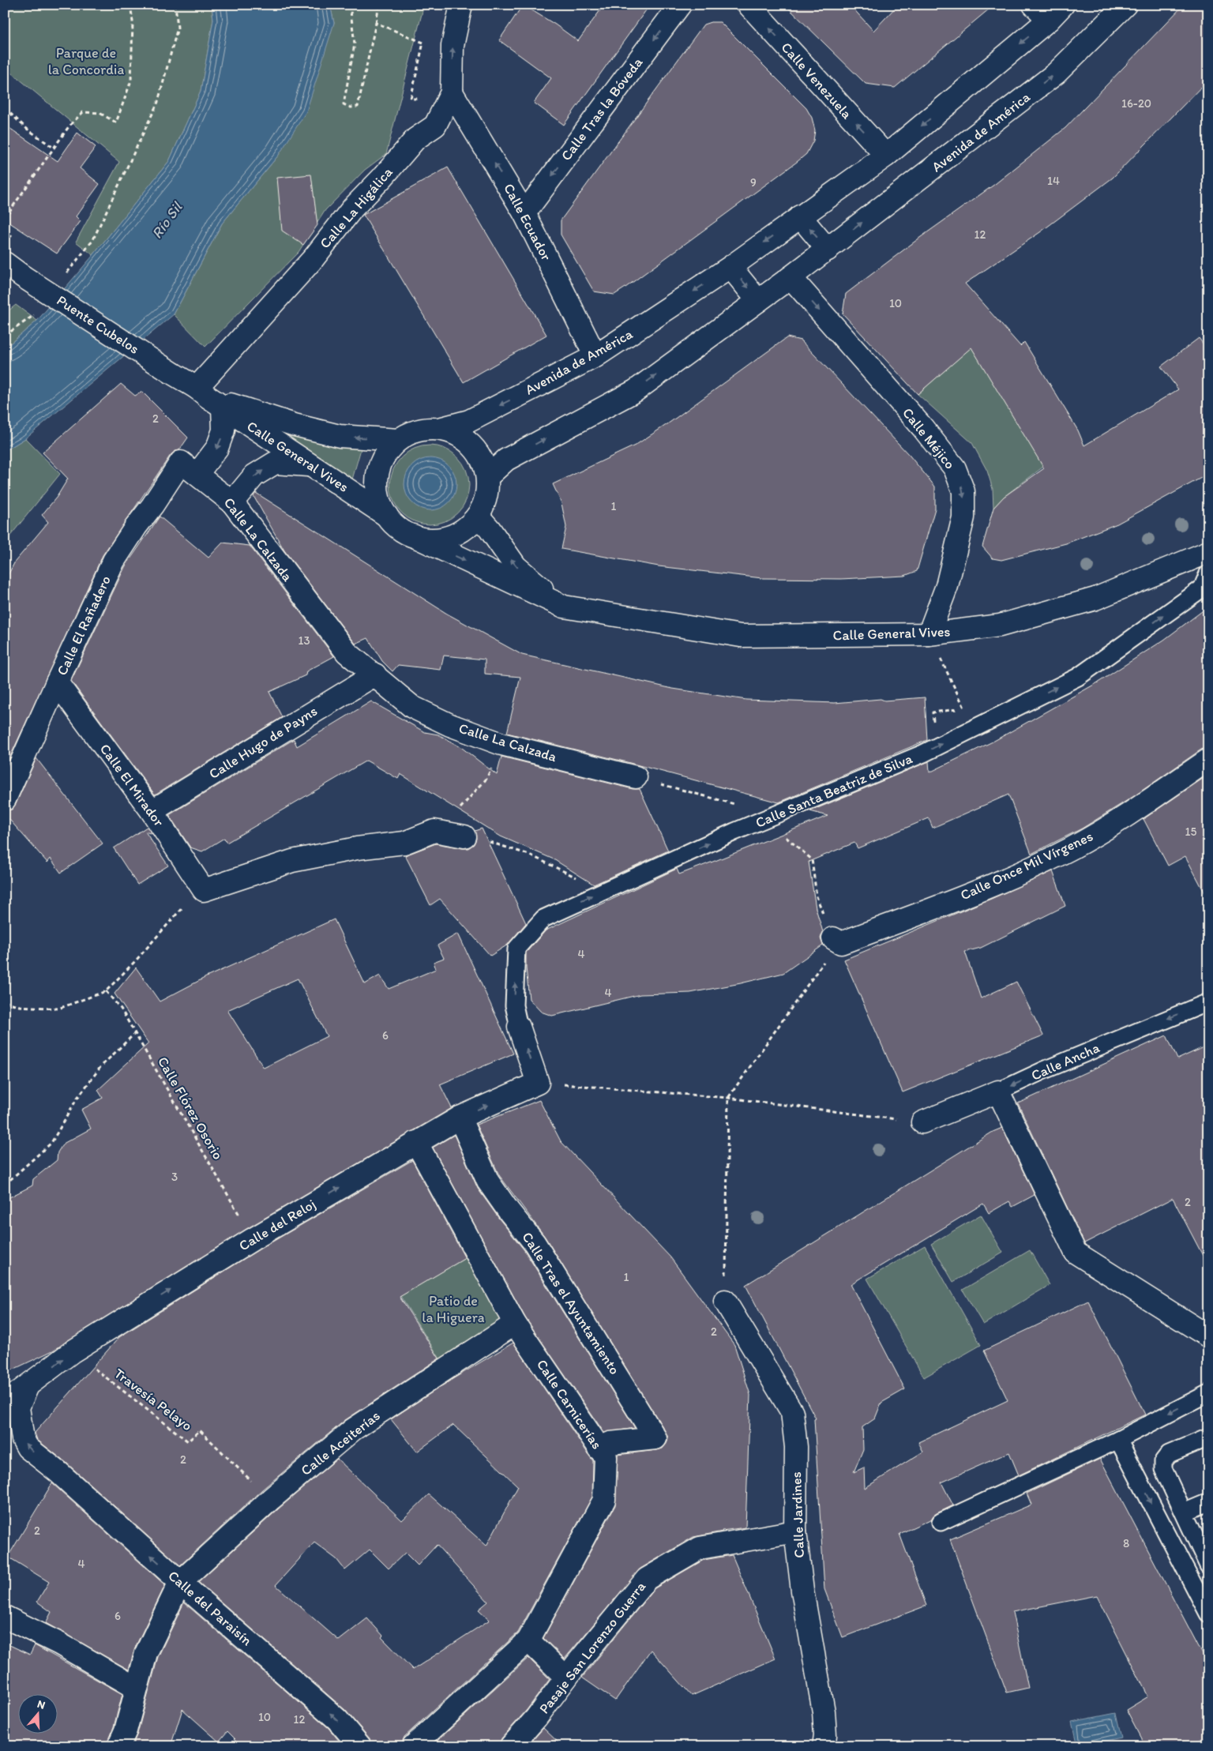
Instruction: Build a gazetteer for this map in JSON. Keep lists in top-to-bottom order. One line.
{"streets":{"street":["Calle Venezuela","Calle Tras la Bóveda","Avenida de América","Calle La Higálica","Calle Ecuador","Puente Cubelos","Calle Méjico","Calle General Vives","Calle La Calzada","Calle El Rañadero","Calle Hugo de Payns","Calle El Mirador","Calle Once Mil Vírgenes","Calle Ancha","Calle del Reloj","Calle Tras el Ayuntamiento","Calle Carnicerías","Calle Aceiterías","Calle Jardines","Calle del Paraisín","Pasaje San Lorenzo Guerra"],"lane":["Calle Santa Beatriz de Silva"],"path":["Calle Flórez Osorio","Travesía Pelayo"]},"crossings":[["Calle Venezuela","Avenida de América"],["Calle Tras la Bóveda","Calle Ecuador"],["Avenida de América","Calle Ecuador"],["Avenida de América","Calle Méjico"],["Avenida de América","Calle General Vives"],["Calle La Higálica","Calle Ecuador"],["Calle La Higálica","Calle General Vives"],["Calle La Higálica","Calle El Rañadero"],["Puente Cubelos","Calle General Vives"],["Calle Méjico","Calle General Vives"],["Calle General Vives","Calle El Rañadero"],["Calle La Calzada","Calle El Rañadero"],["Calle La Calzada","Calle Hugo de Payns"],["Calle El Rañadero","Calle El Mirador"],["Calle Hugo de Payns","Calle El Mirador"],["Calle Flórez Osorio","Calle del Reloj"],["Calle del Reloj","Calle Tras el Ayuntamiento"],["Calle del Reloj","Travesía Pelayo"],["Calle del Reloj","Calle Carnicerías"],["Calle del Reloj","Calle del Paraisín"],["Calle Tras el Ayuntamiento","Calle Carnicerías"],["Travesía Pelayo","Calle Aceiterías"],["Calle Carnicerías","Calle Aceiterías"],["Calle Aceiterías","Calle del Paraisín"],["Calle Jardines","Pasaje San Lorenzo Guerra"]],"one_way":["Calle Venezuela","Calle Tras la Bóveda","Calle Ecuador","Calle Méjico","Calle Santa Beatriz de Silva","Calle Ancha","Calle del Reloj","Calle del Paraisín"],"water":["Río Sil"],"parks":["Parque de la Concordia","Patio de la Higuera"],"house_numbers":["16-20","14","9","12","10","2","1","13","15","4","4","6","3","2","1","2","2","2","8","4","6","10","12"],"north":"top"}
